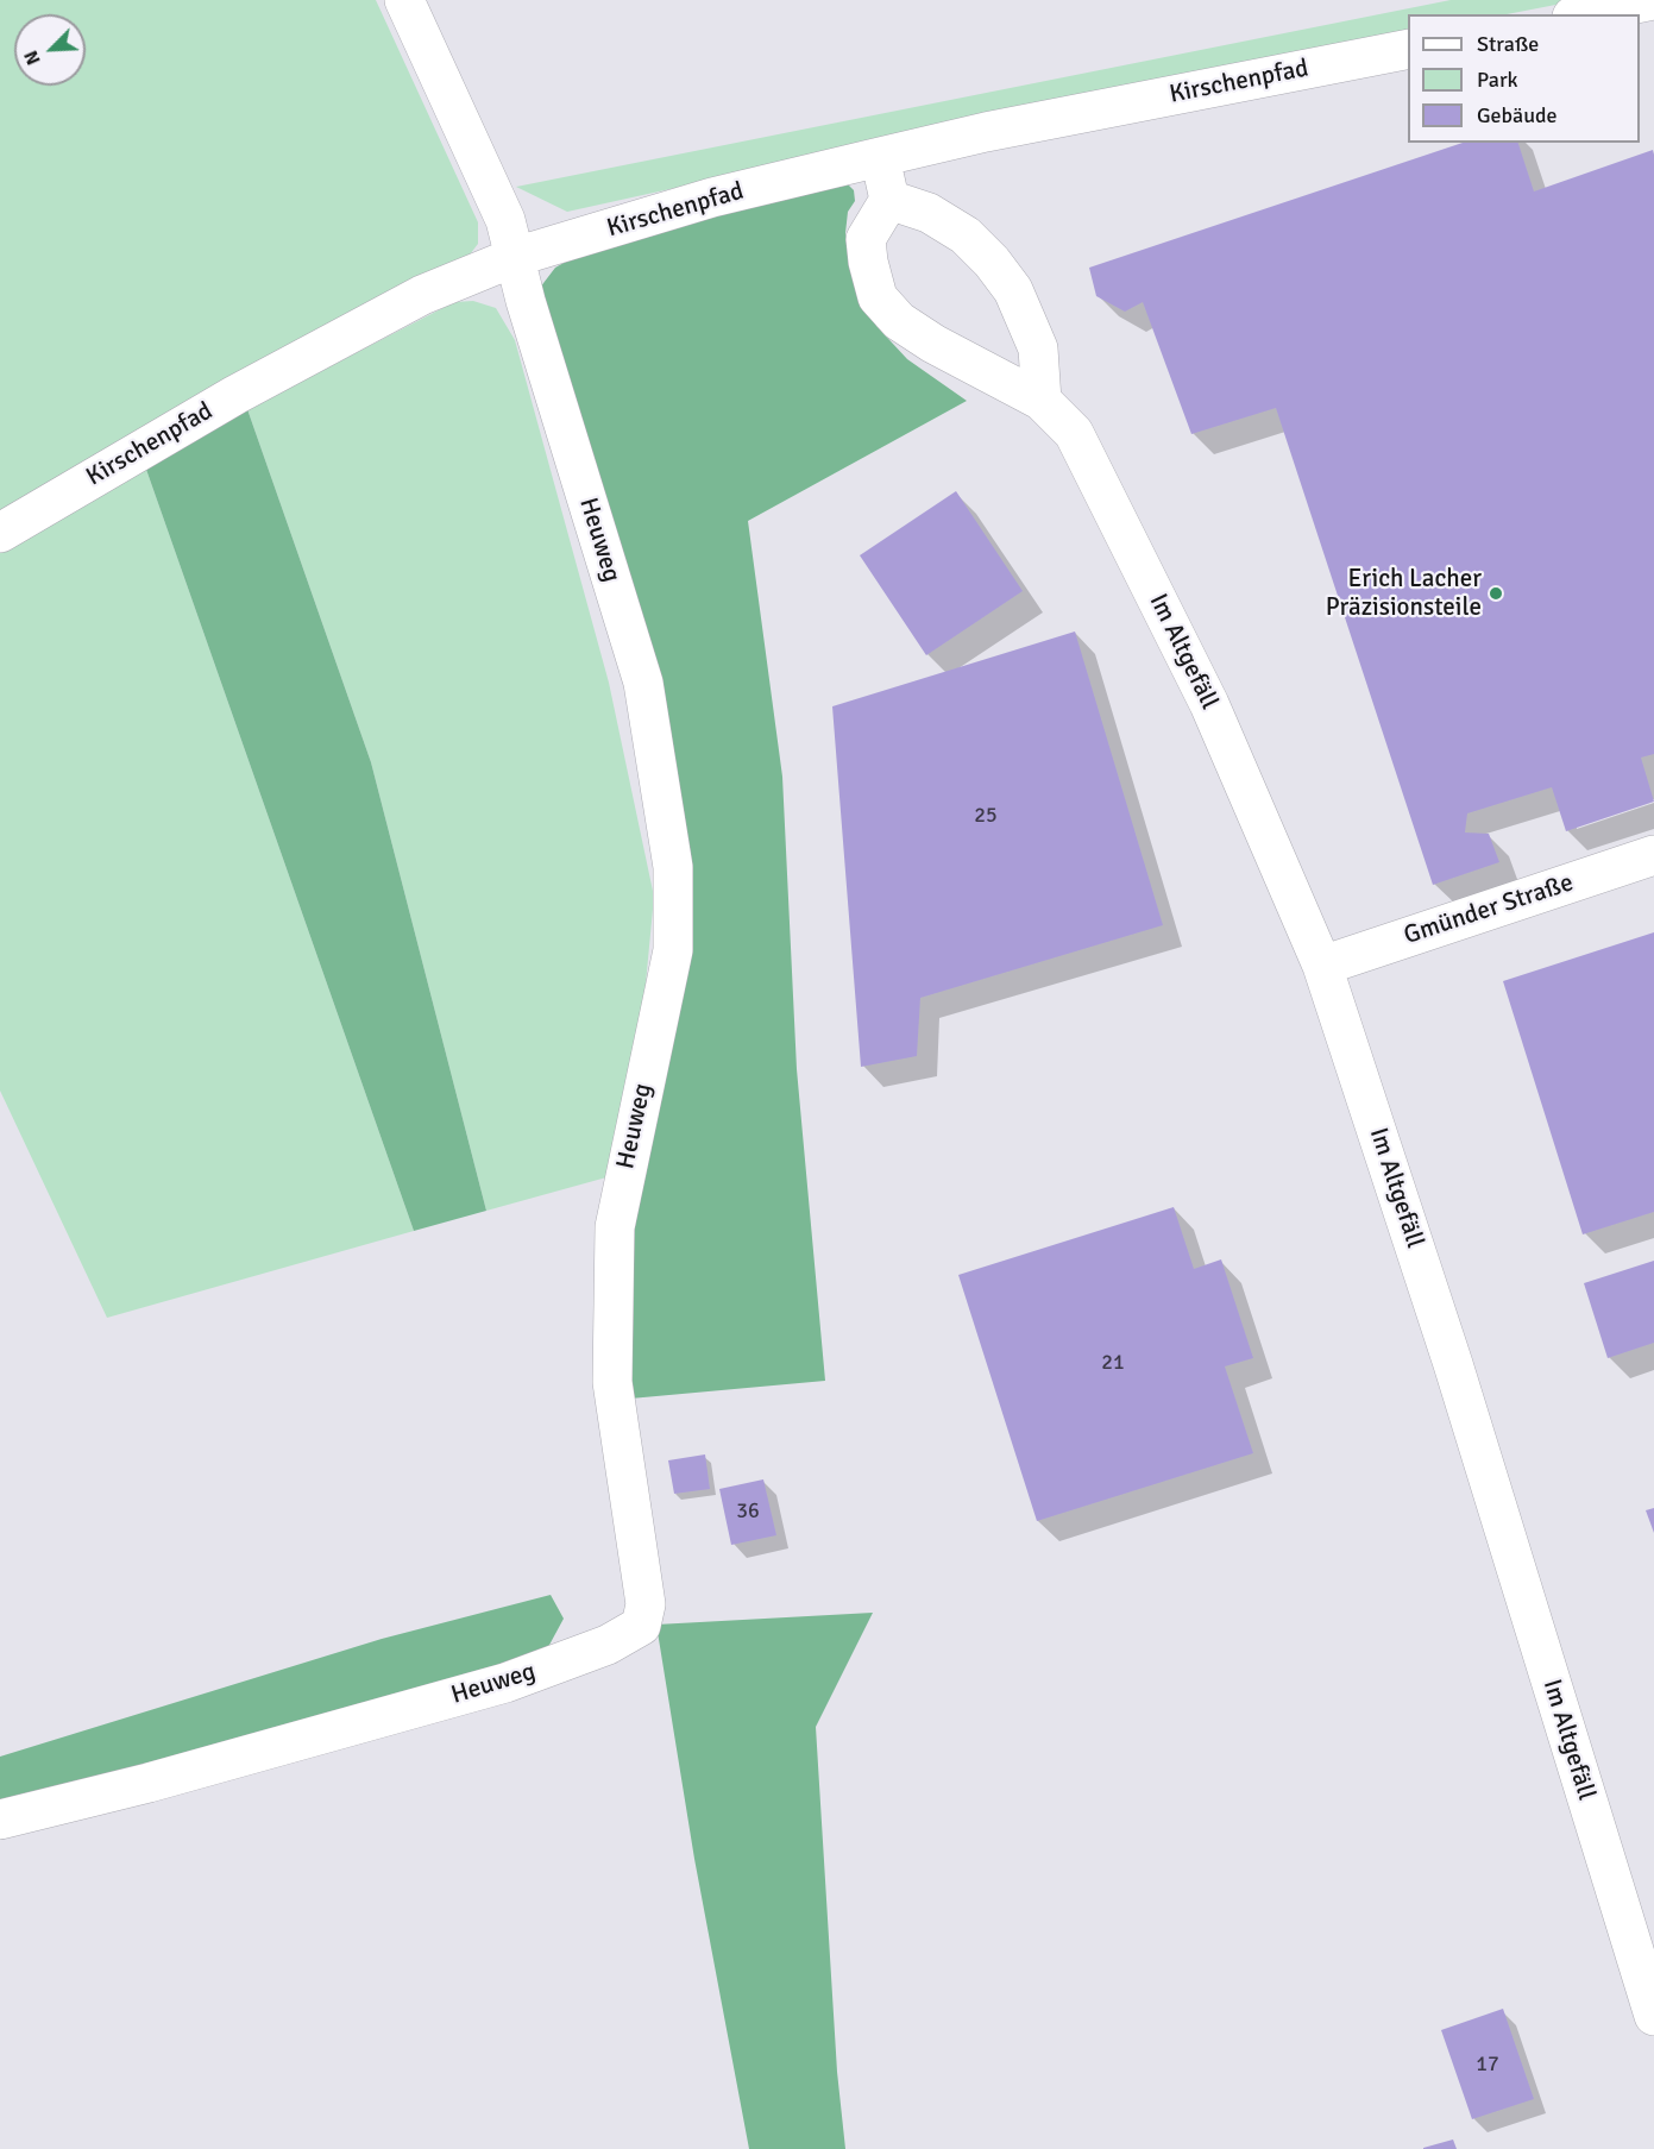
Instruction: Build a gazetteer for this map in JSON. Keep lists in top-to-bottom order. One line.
{"streets":{"street":["Kirschenpfad","Heuweg","Im Altgefäll","Gmünder Straße"]},"crossings":[["Kirschenpfad","Heuweg"],["Im Altgefäll","Gmünder Straße"]],"places":["Erich Lacher Präzisionsteile"],"house_numbers":["25","21","36","17"],"legend":["Straße","Park","Gebäude"],"north":"bottom left"}
